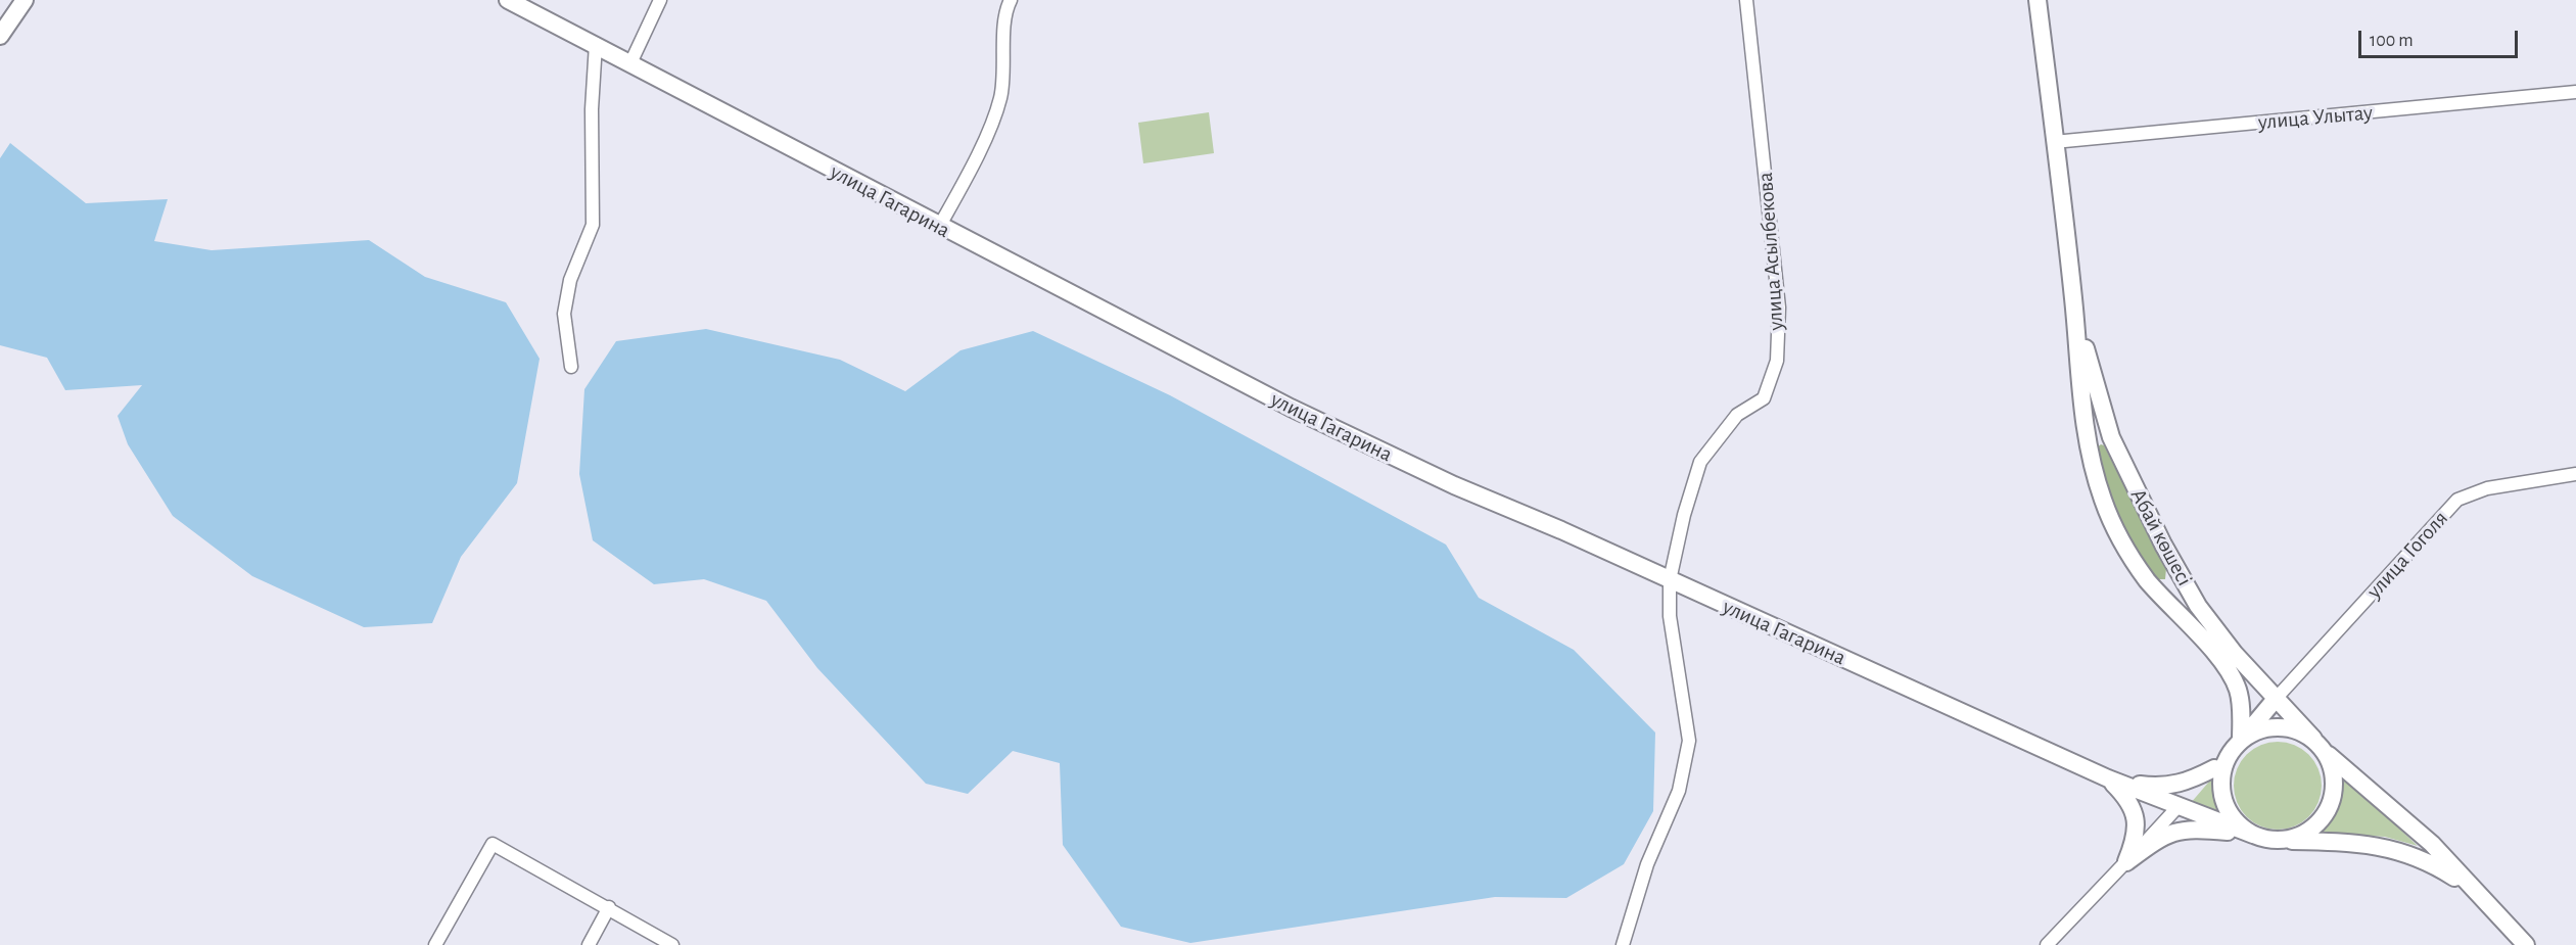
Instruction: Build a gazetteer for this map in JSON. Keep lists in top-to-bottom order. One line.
{"streets":{"main road":["улица Гагарина","Абай көшесі"],"street":["улица Улытау","улица Асылбекова","улица Гоголя"]},"crossings":[["улица Улытау","Абай көшесі"],["улица Гагарина","улица Асылбекова"],["улица Гагарина","Абай көшесі"],["Абай көшесі","улица Гоголя"]],"scale_bar":"100 m"}
